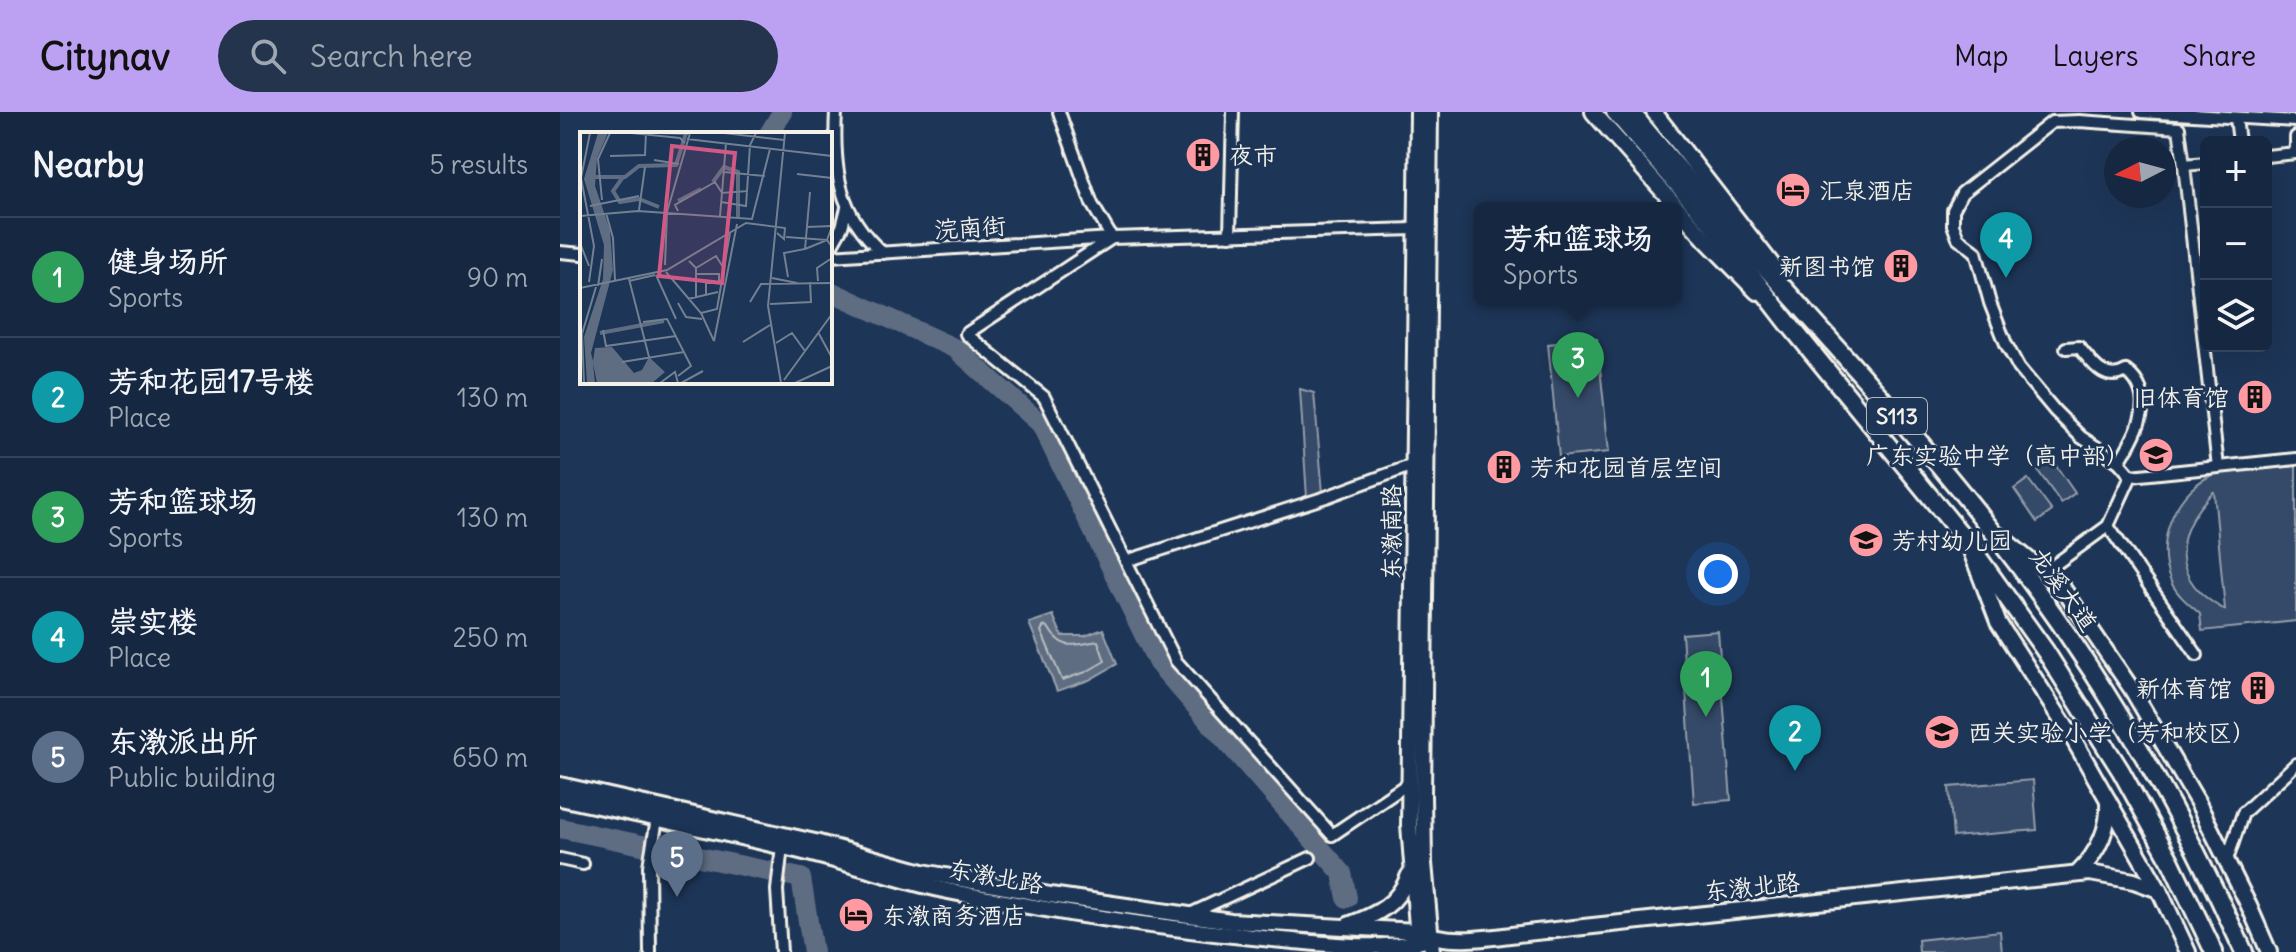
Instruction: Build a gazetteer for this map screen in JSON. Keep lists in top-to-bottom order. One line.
{"streets":{"main road":["S113","龙溪大道"],"street":["浣南街","东漖南路","东漖北路"]},"crossings":[["浣南街","东漖南路"],["东漖南路","东漖北路"]],"places":{"building":["夜市","新图书馆","旧体育馆","芳和花园首层空间","新体育馆"],"hotel":["汇泉酒店","东漖商务酒店"],"school or university":["广东实验中学（高中部）","芳村幼儿园","西关实验小学（芳和校区）"]},"north":"left","page":{"header":"Citynav","search":"Search here","nav":["Map","Layers","Share"],"heading":["Nearby","5 results"],"map_buttons":["+","−"],"popup":["芳和篮球场","Sports"],"pins":["4","3","1","2","5"],"list":[{"mark":"1","name":"健身场所","note":"Sports","value":"90 m"},{"mark":"2","name":"芳和花园17号楼","note":"Place","value":"130 m"},{"mark":"3","name":"芳和篮球场","note":"Sports","value":"130 m"},{"mark":"4","name":"崇实楼","note":"Place","value":"250 m"},{"mark":"5","name":"东漖派出所","note":"Public building","value":"650 m"}]}}
